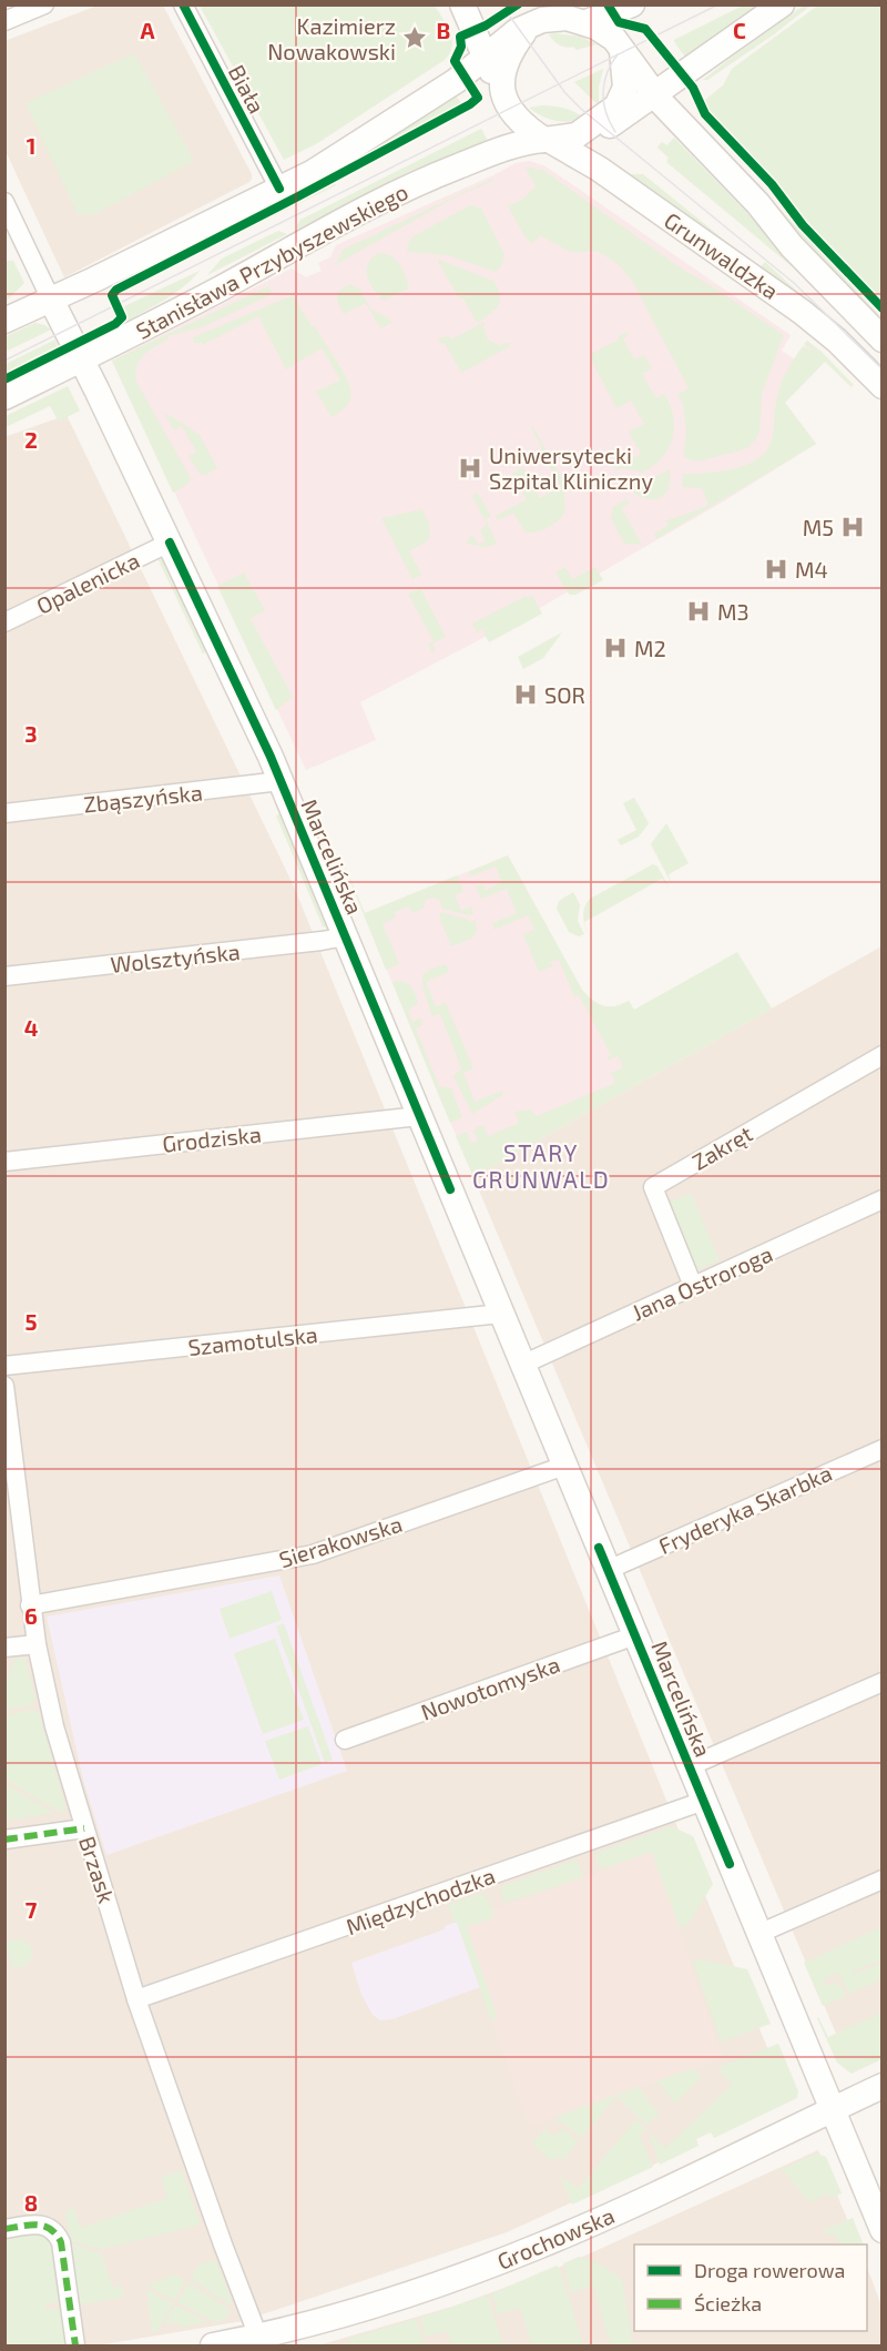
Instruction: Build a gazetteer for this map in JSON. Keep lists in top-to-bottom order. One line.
{"streets":{"street":["Biała","Grunwaldzka","Stanisława Przybyszewskiego","Opalenicka","Zbąszyńska","Marcelińska","Wolsztyńska","Grodziska","Zakręt","Jana Ostroroga","Szamotulska","Fryderyka Skarbka","Sierakowska","Nowotomyska","Brzask","Międzychodzka","Grochowska"]},"crossings":[["Grunwaldzka","Stanisława Przybyszewskiego"],["Stanisława Przybyszewskiego","Marcelińska"],["Opalenicka","Marcelińska"],["Zbąszyńska","Marcelińska"],["Marcelińska","Wolsztyńska"],["Marcelińska","Grodziska"],["Marcelińska","Jana Ostroroga"],["Marcelińska","Szamotulska"],["Marcelińska","Fryderyka Skarbka"],["Marcelińska","Sierakowska"],["Marcelińska","Nowotomyska"],["Marcelińska","Międzychodzka"],["Marcelińska","Grochowska"],["Zakręt","Jana Ostroroga"],["Sierakowska","Brzask"],["Brzask","Międzychodzka"],["Brzask","Grochowska"]],"districts":["STARY GRUNWALD"],"places":{"place":["Kazimierz Nowakowski"],"hospital":["Uniwersytecki Szpital Kliniczny","M5","M4","M3","M2","SOR"]},"legend":["Droga rowerowa","Ścieżka"],"grid":{"columns":["A","B","C"],"rows":["1","2","3","4","5","6","7","8"]}}
